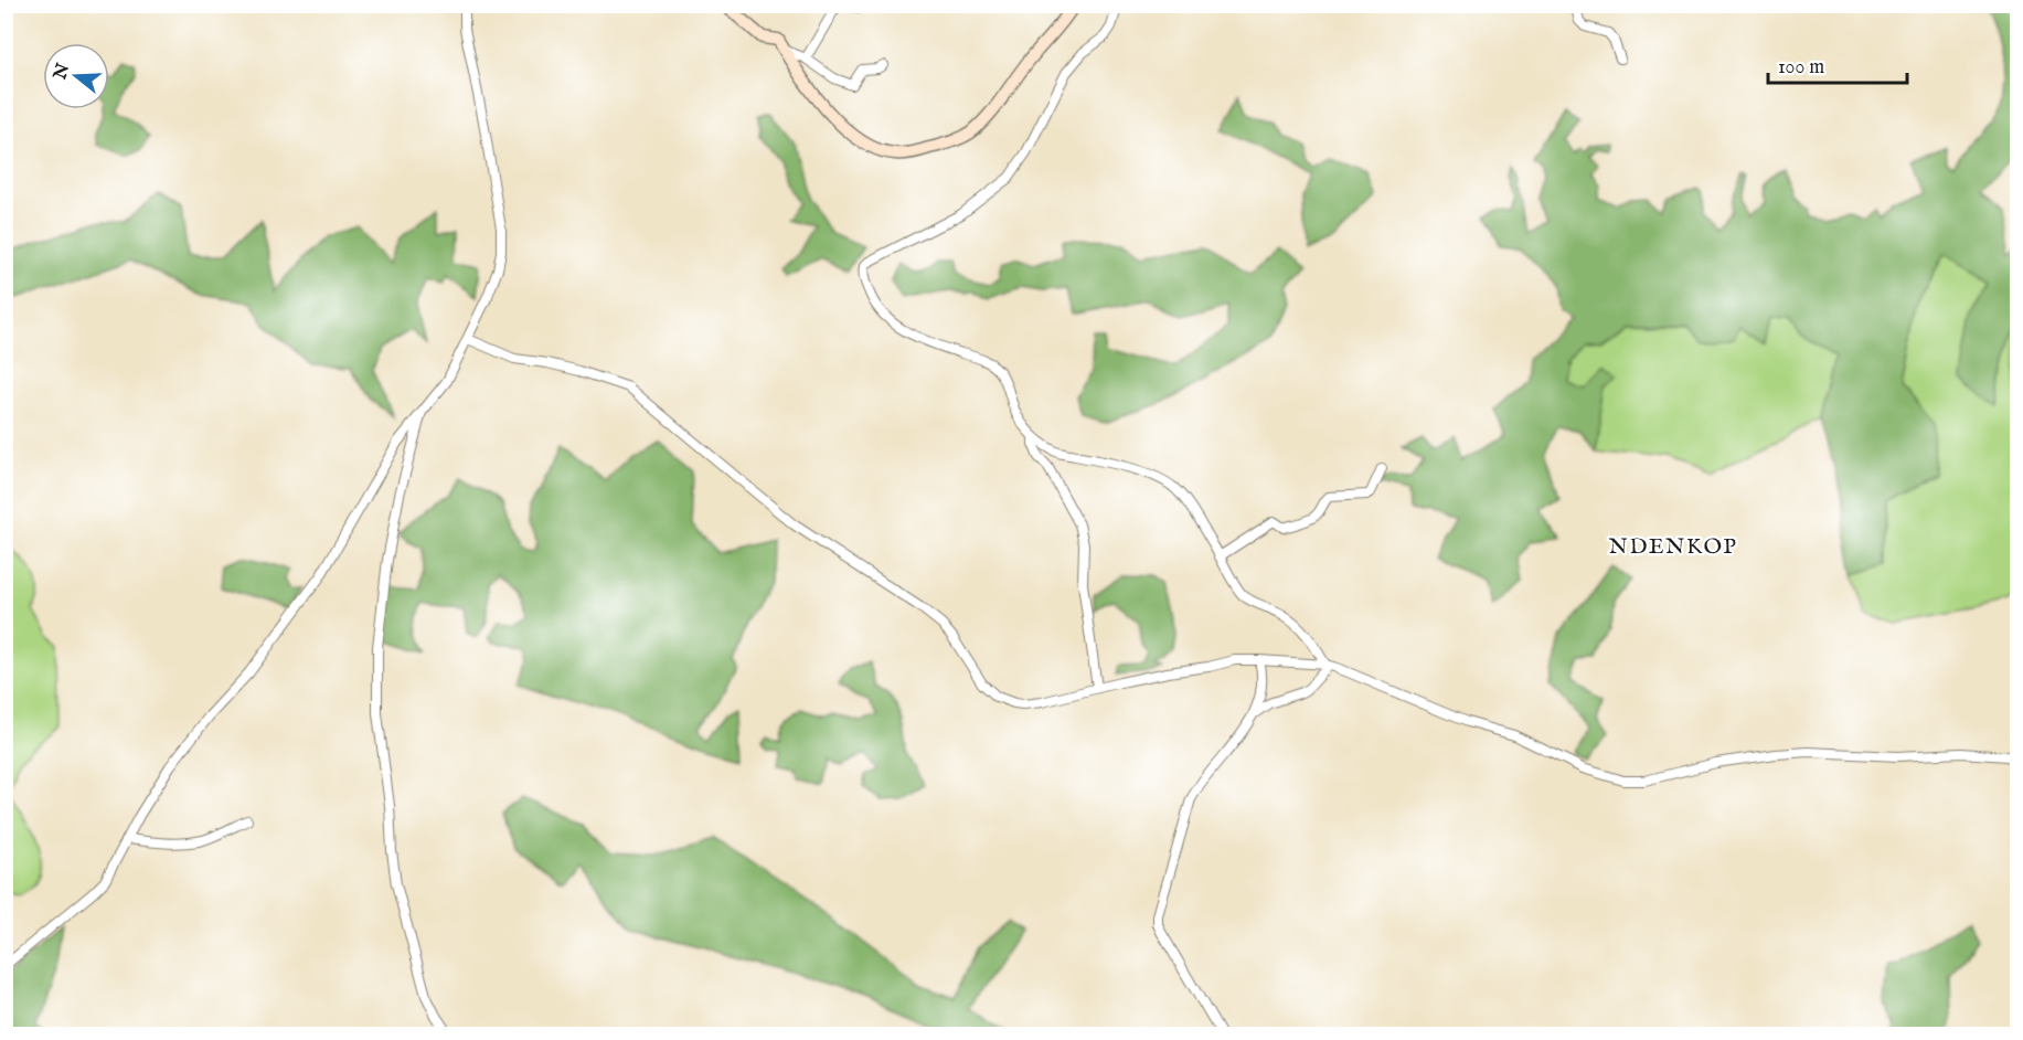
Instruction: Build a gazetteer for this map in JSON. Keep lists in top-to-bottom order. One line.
{"districts":["NDENKOP"],"scale_bar":"100 m","north":"left"}
